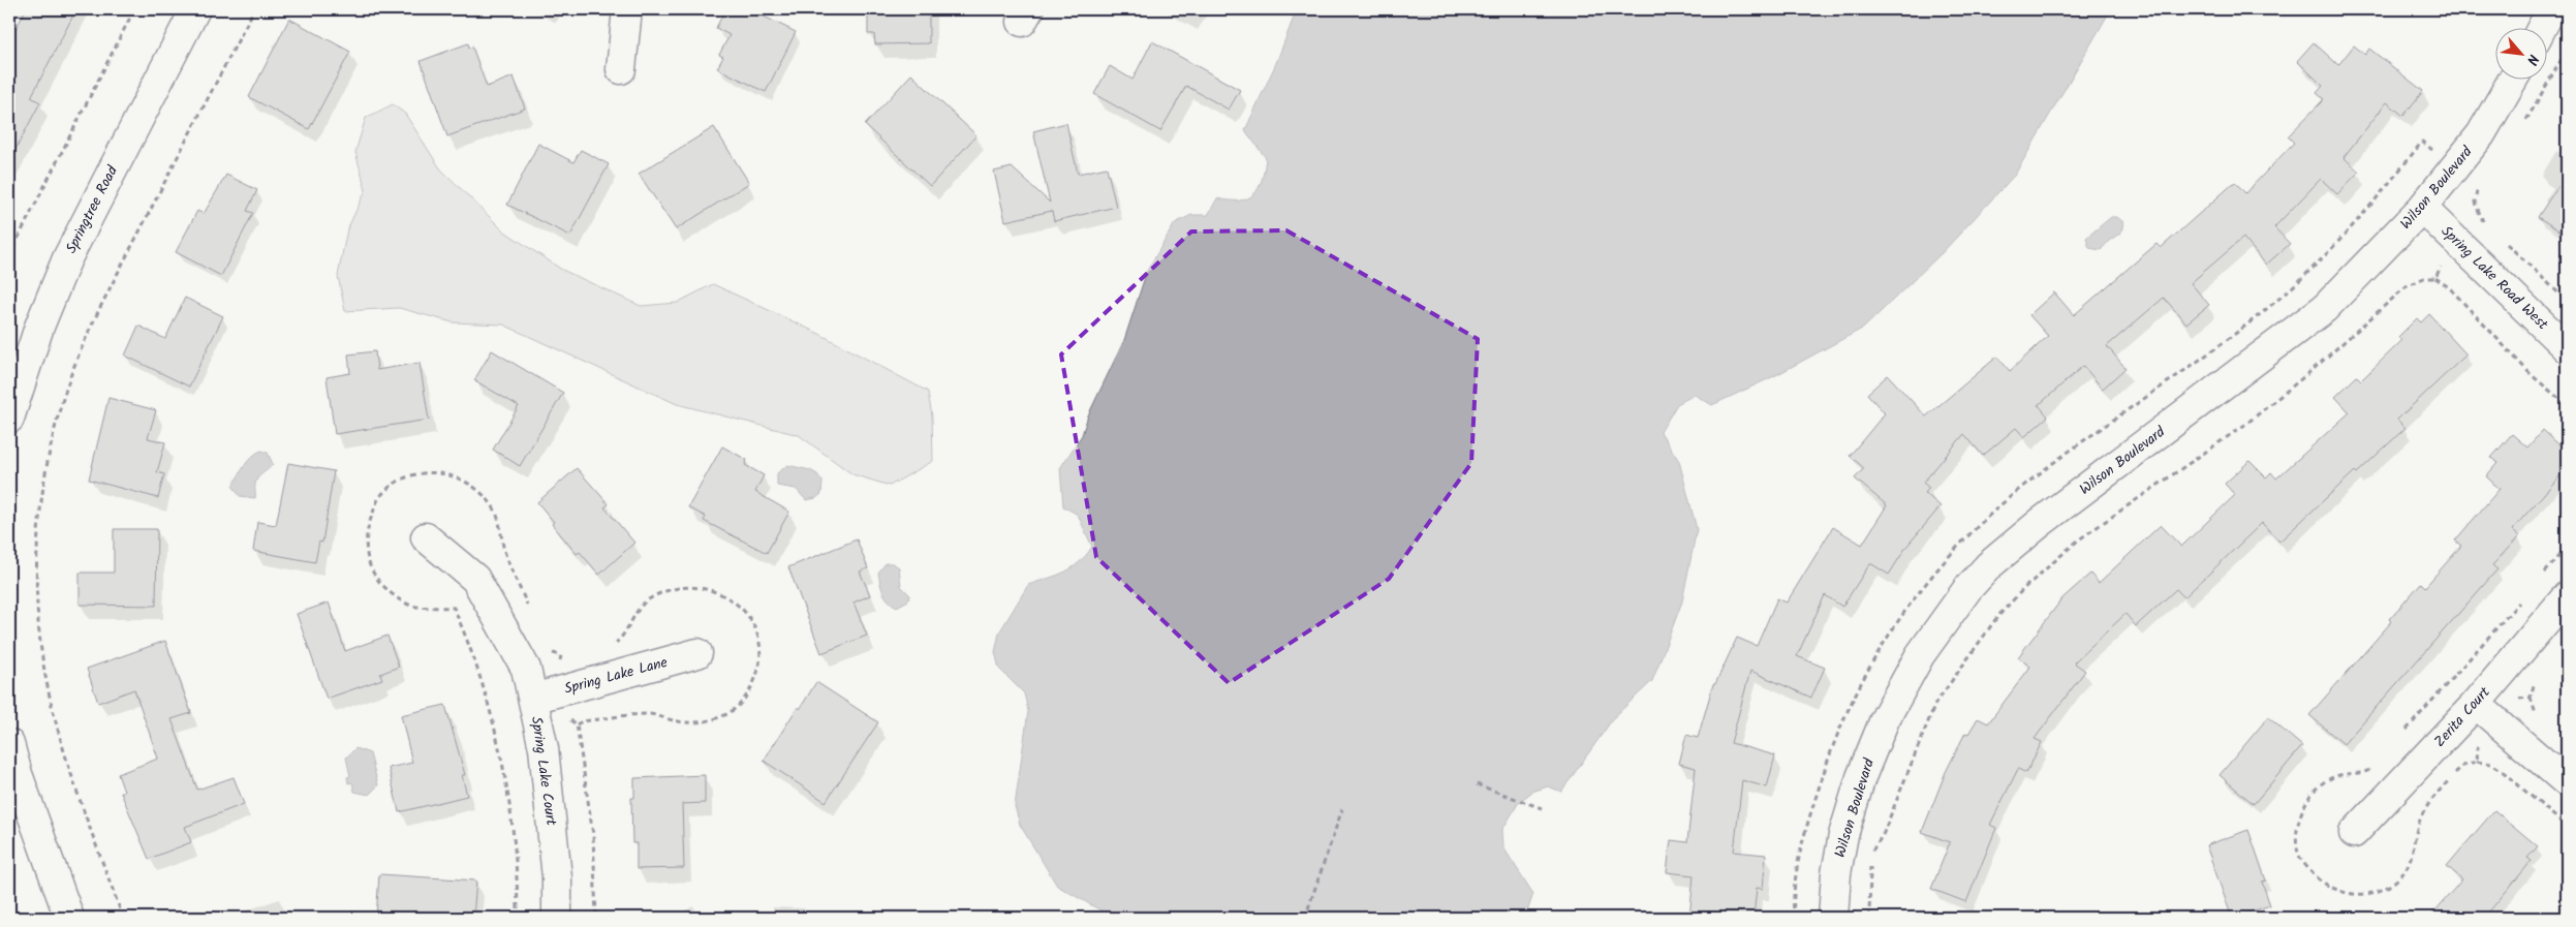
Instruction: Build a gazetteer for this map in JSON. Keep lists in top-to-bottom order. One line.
{"streets":{"street":["Wilson Boulevard","Springtree Road","Spring Lake Road West","Spring Lake Lane","Zerita Court","Spring Lake Court"]},"crossings":[["Wilson Boulevard","Spring Lake Road West"],["Spring Lake Lane","Spring Lake Court"]],"north":"bottom right"}
